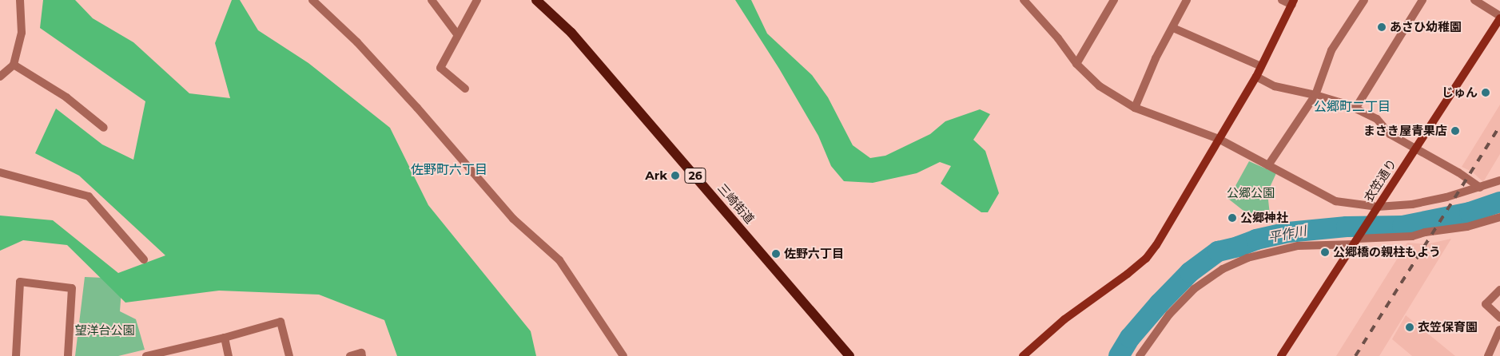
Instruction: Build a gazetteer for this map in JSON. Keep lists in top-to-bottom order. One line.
{"streets":{"main road":["26","三崎街道"],"street":["衣笠通り"]},"districts":["公郷町二丁目","佐野町六丁目"],"water":["平作川"],"parks":["公郷公園","望洋台公園"],"places":["あさひ幼稚園","じゅん","まさき屋青果店","Ark","公郷神社","公郷橋の親柱もよう","佐野六丁目","衣笠保育園"]}
